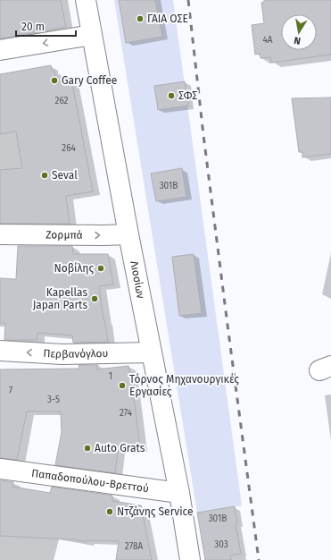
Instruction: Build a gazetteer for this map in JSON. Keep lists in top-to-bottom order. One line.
{"streets":{"main road":["Ζορμπά","Λιοσίων","Περβανόγλου","Παπαδοπούλου-Βρεττού"]},"crossings":[["Ζορμπά","Λιοσίων"],["Λιοσίων","Περβανόγλου"],["Λιοσίων","Παπαδοπούλου-Βρεττού"]],"one_way":["Ζορμπά","Περβανόγλου"],"places":["ΓΑΙΑ ΟΣΕ","Gary Coffee","ΣΦΣ","Seval","Νοβίλης","Kapellas Japan Parts","Τόρνος Μηχανουργικές Εργασίες","Auto Grats","Ντζάνης Service"],"house_numbers":["4Α","262","264","301Β","1","7","3-5","274","301Β","303","278Α"],"scale_bar":"20 m","north":"bottom"}
